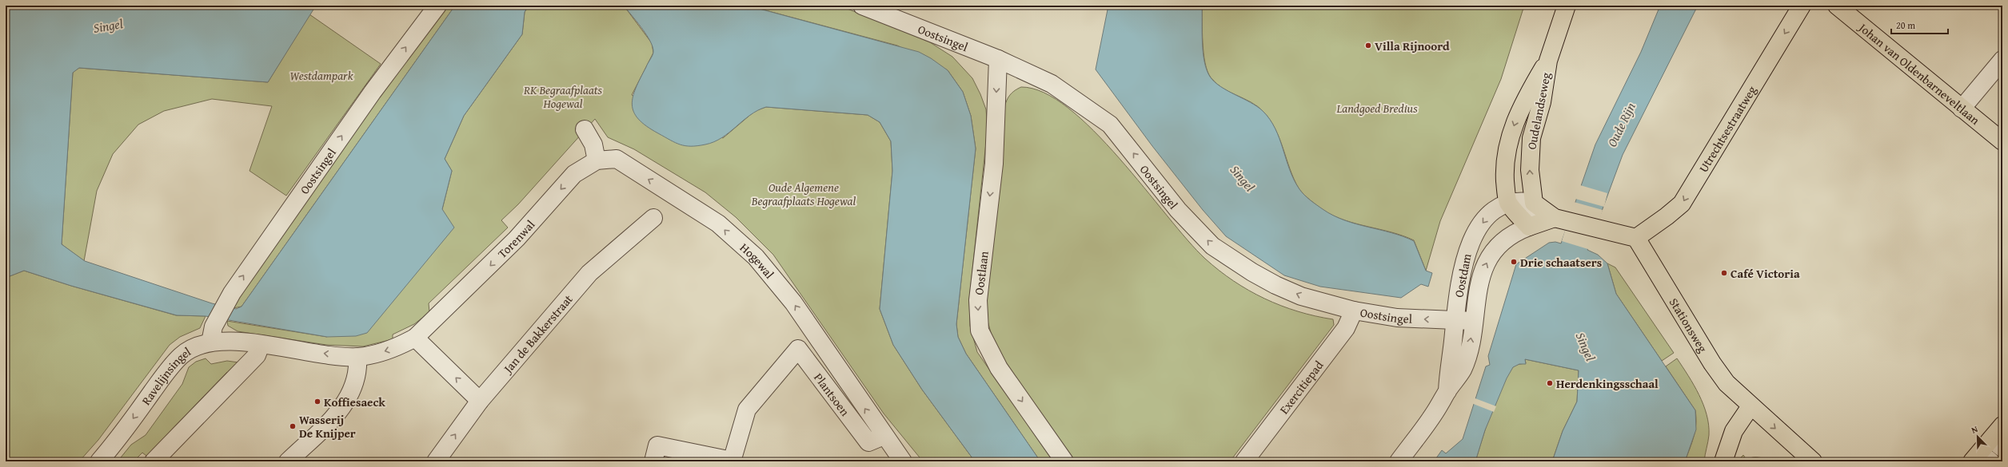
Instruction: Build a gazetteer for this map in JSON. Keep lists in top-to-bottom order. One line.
{"streets":{"main road":["Johan van Oldenbarneveltlaan","Oudelandseweg","Utrechtsestraatweg","Stationsweg"],"street":["Oostsingel","Torenwal","Hogewal","Oostlaan","Oostdam","Jan de Bakkerstraat","Ravelijnsingel","Exercitiepad","Plantsoen"]},"crossings":[["Oostsingel","Oostlaan"],["Oostsingel","Oostdam"],["Oostsingel","Ravelijnsingel"],["Oostsingel","Exercitiepad"],["Oudelandseweg","Oostdam"],["Utrechtsestraatweg","Stationsweg"],["Torenwal","Hogewal"],["Torenwal","Ravelijnsingel"],["Hogewal","Plantsoen"]],"one_way":["Utrechtsestraatweg","Torenwal","Hogewal","Oostlaan"],"water":["Singel","Oude Rijn"],"parks":["Westdampark","RK Begraafplaats Hogewal","Landgoed Bredius","Oude Algemene Begraafplaats Hogewal"],"places":["Villa Rijnoord","Drie schaatsers","Café Victoria","Herdenkingsschaal","Koffiesaeck","Wasserij De Knijper"],"scale_bar":"20 m","north":"top left"}
